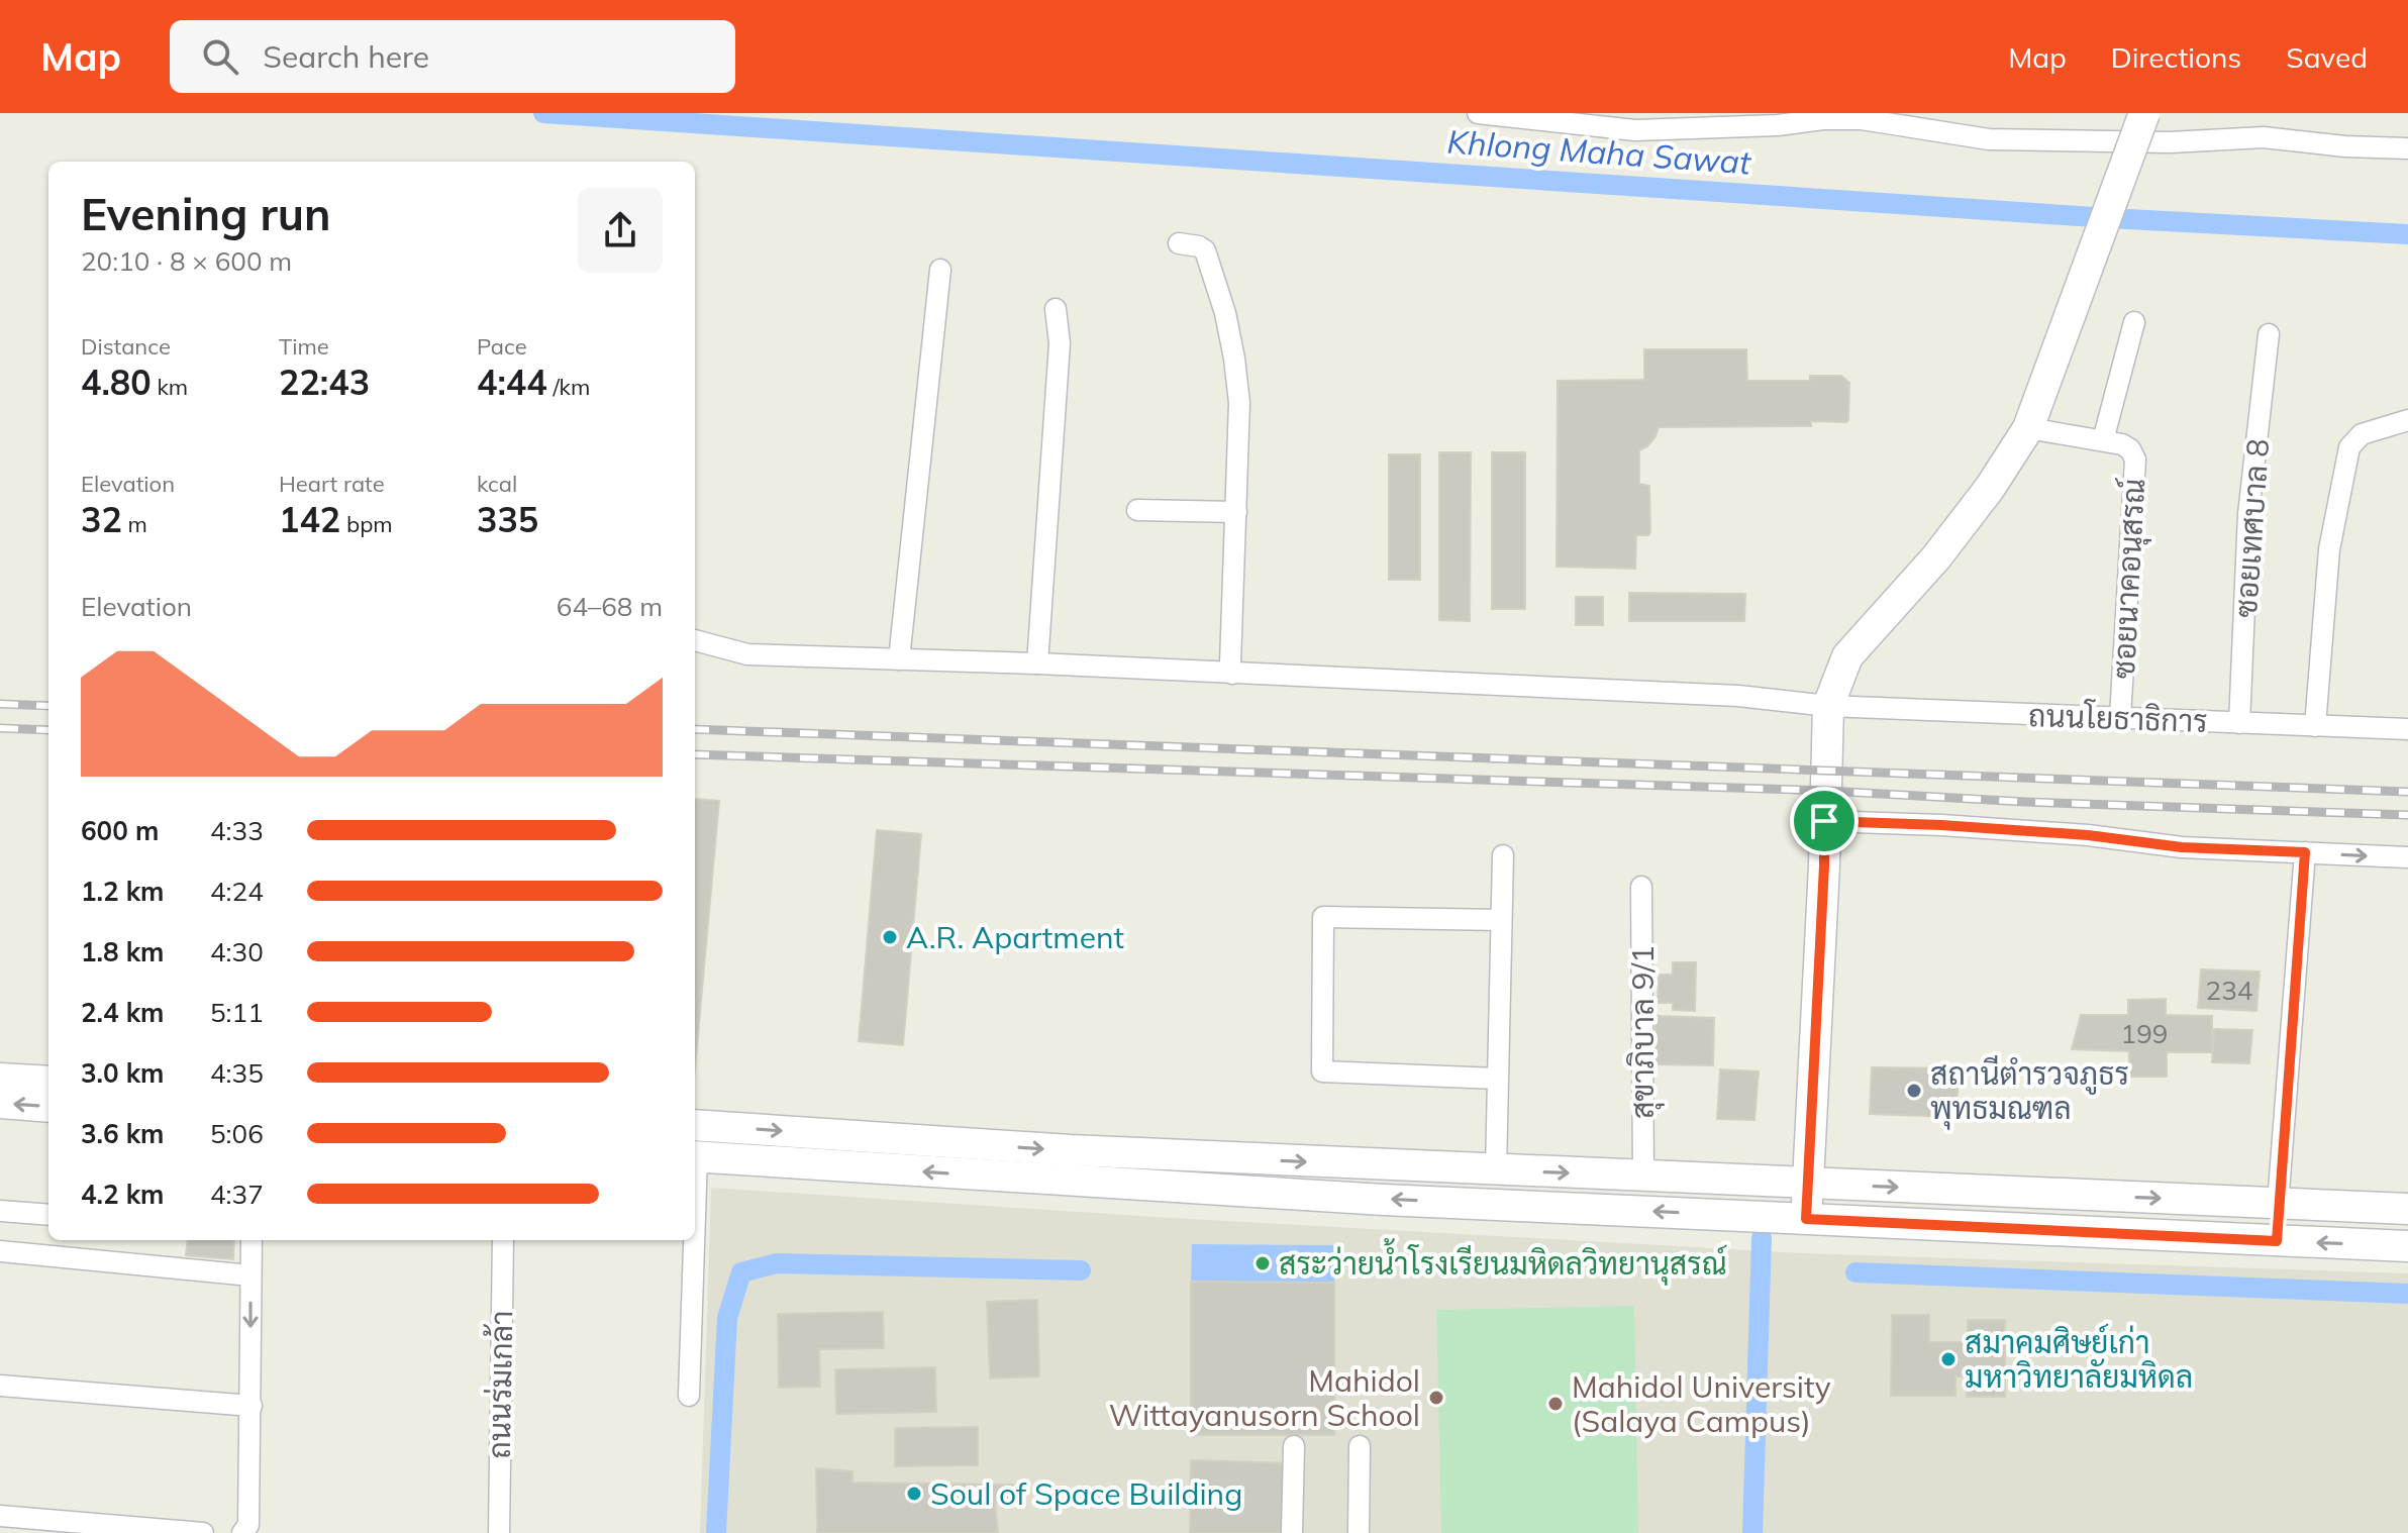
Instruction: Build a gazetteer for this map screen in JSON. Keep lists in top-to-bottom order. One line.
{"streets":{"street":["ซอยเทศบาล 8","ซอยนาคอนุสรณ์","ถนนโยธาธิการ","สุขาภิบาล 9/1","ถนนร่มเกล้า"]},"crossings":[["ซอยเทศบาล 8","ถนนโยธาธิการ"],["ซอยนาคอนุสรณ์","ถนนโยธาธิการ"]],"water":["Khlong Maha Sawat"],"places":["A.R. Apartment","สถานีตำรวจภูธร พุทธมณฑล","สระว่ายน้ำโรงเรียนมหิดลวิทยานุสรณ์","สมาคมศิษย์เก่า มหาวิทยาลัยมหิดล","Mahidol Wittayanusorn School","Mahidol University (Salaya Campus)","Soul of Space Building"],"house_numbers":["234","199"],"page":{"header":"Map","search":"Search here","nav":["Map","Directions","Saved"],"heading":["Evening run","20:10 · 8 × 600 m"],"stats":[["Distance","4.80 km"],["Time","22:43"],["Pace","4:44 /km"],["Elevation","32 m"],["Heart rate","142 bpm"],["kcal","335"]],"chart":["Elevation","64–68 m"],"list":[{"name":"600 m","note":"4:33"},{"name":"1.2 km","note":"4:24"},{"name":"1.8 km","note":"4:30"},{"name":"2.4 km","note":"5:11"},{"name":"3.0 km","note":"4:35"},{"name":"3.6 km","note":"5:06"},{"name":"4.2 km","note":"4:37"}]}}
